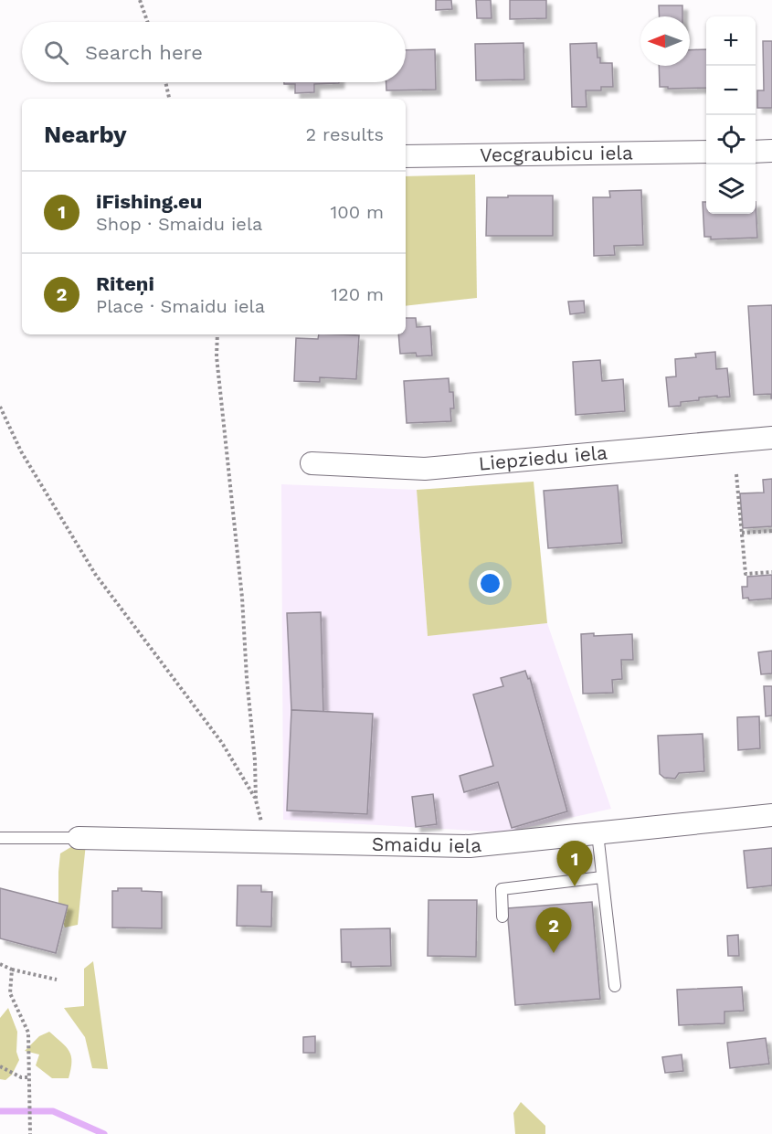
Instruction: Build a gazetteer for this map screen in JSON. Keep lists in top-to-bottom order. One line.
{"streets":{"street":["Vecgraubicu iela","Liepziedu iela","Smaidu iela"]},"north":"left","page":{"map_buttons":["+","−"],"search":"Search here","heading":["Nearby","2 results"],"list":[{"mark":"1","name":"iFishing.eu","note":"Shop · Smaidu iela","value":"100 m"},{"mark":"2","name":"Riteņi","note":"Place · Smaidu iela","value":"120 m"}],"pins":["1","2"]}}
